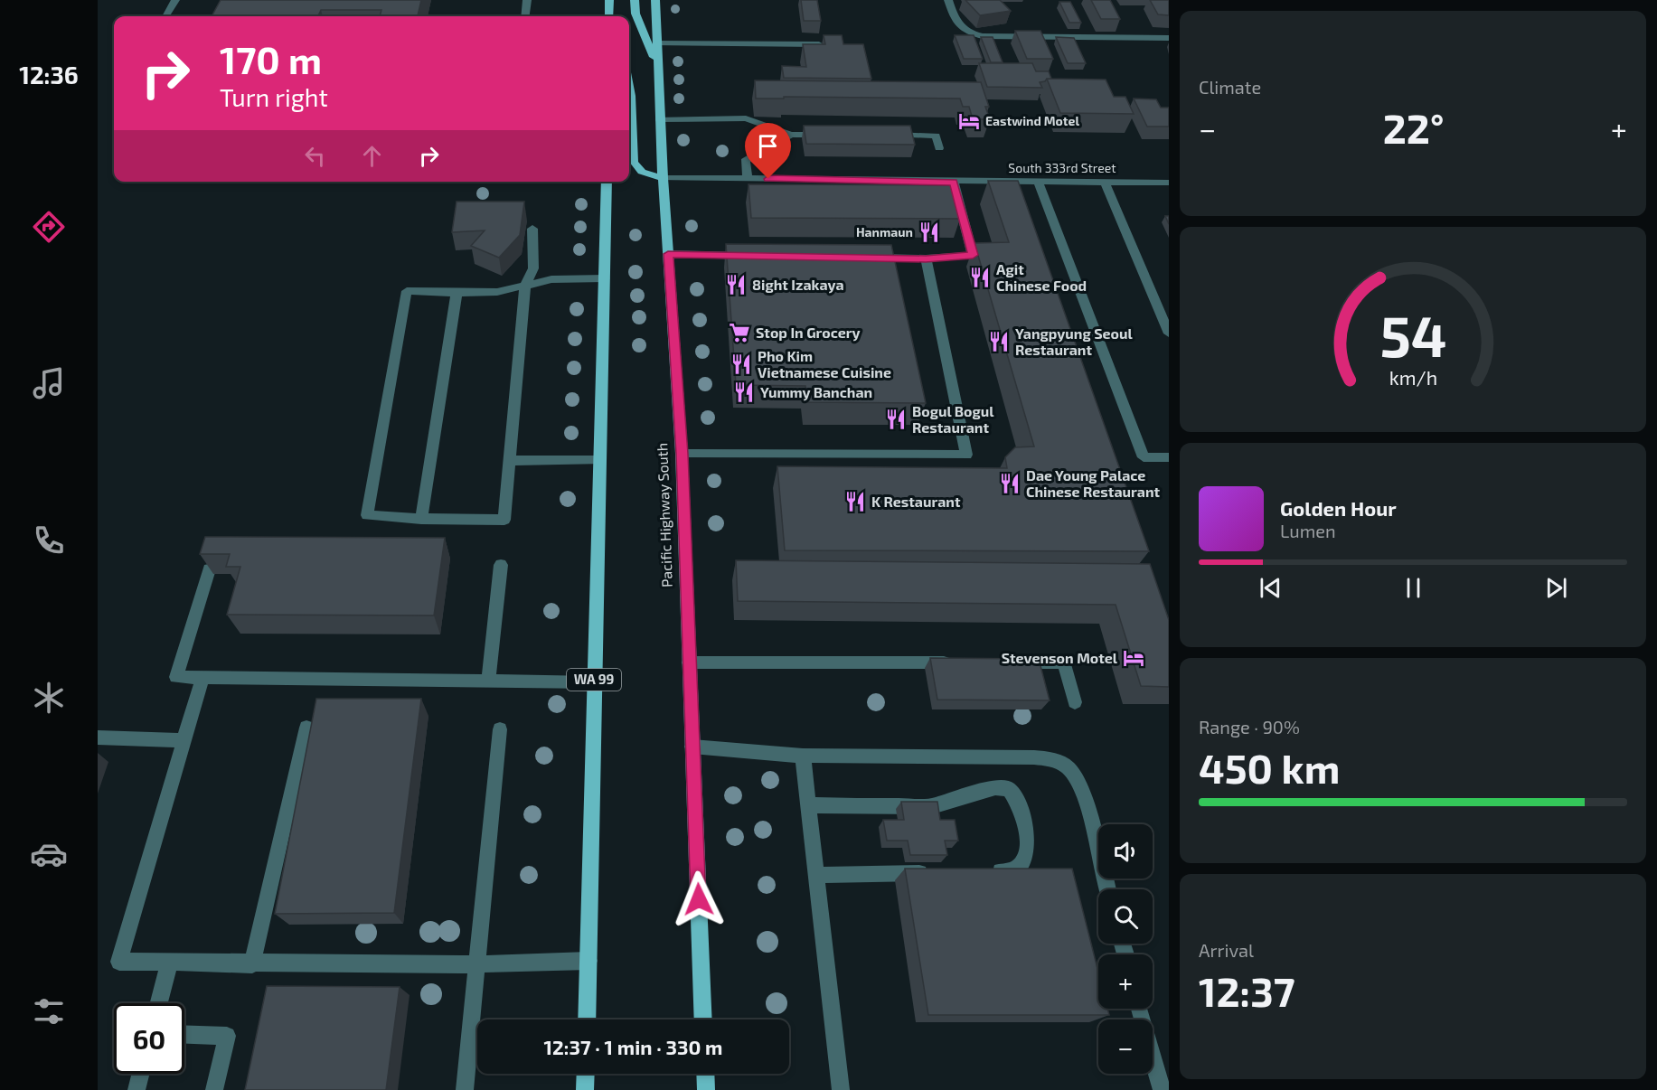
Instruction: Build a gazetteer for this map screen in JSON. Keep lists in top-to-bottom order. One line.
{"streets":{"main road":["Pacific Highway South","WA 99"],"street":["South 333rd Street"]},"crossings":[["South 333rd Street","Pacific Highway South"]],"places":{"hotel":["Eastwind Motel","Stevenson Motel"],"restaurant":["Hanmaun","Agit Chinese Food","8ight Izakaya","Yangpyung Seoul Restaurant","Pho Kim Vietnamese Cuisine","Yummy Banchan","Bogul Bogul Restaurant","Dae Young Palace Chinese Restaurant","K Restaurant"],"supermarket":["Stop In Grocery"]},"page":{"tabs":"12:36","tile":["Climate",["Range · 90%","450 km"],["Arrival","12:37"]],"turn":["170 m","Turn right"],"heat":["−","22°","+"],"song":["Golden Hour","Lumen"],"map_buttons":["+","−"],"limit":"60","trip":"12:37 · 1 min · 330 m","gauge":["54","km/h"]}}
